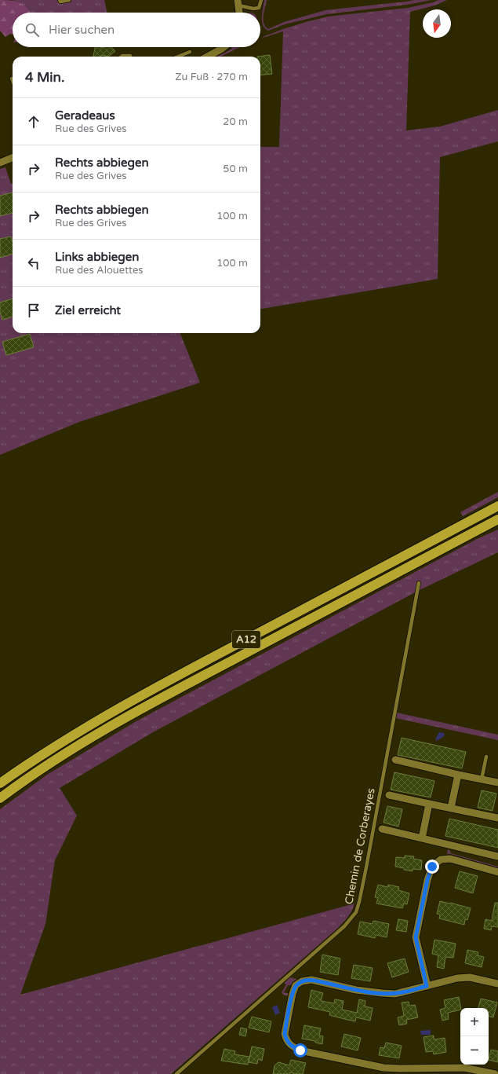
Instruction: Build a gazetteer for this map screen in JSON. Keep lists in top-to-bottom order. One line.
{"streets":{"highway":["A12"],"lane":["Chemin de Corberayes"]},"north":"bottom","page":{"search":"Hier suchen","heading":["4 Min.","Zu Fuß · 270 m"],"list":[["Geradeaus","Rue des Grives","20 m"],["Rechts abbiegen","Rue des Grives","50 m"],["Rechts abbiegen","Rue des Grives","100 m"],["Links abbiegen","Rue des Alouettes","100 m"],"Ziel erreicht"],"map_buttons":["+","−"]}}
